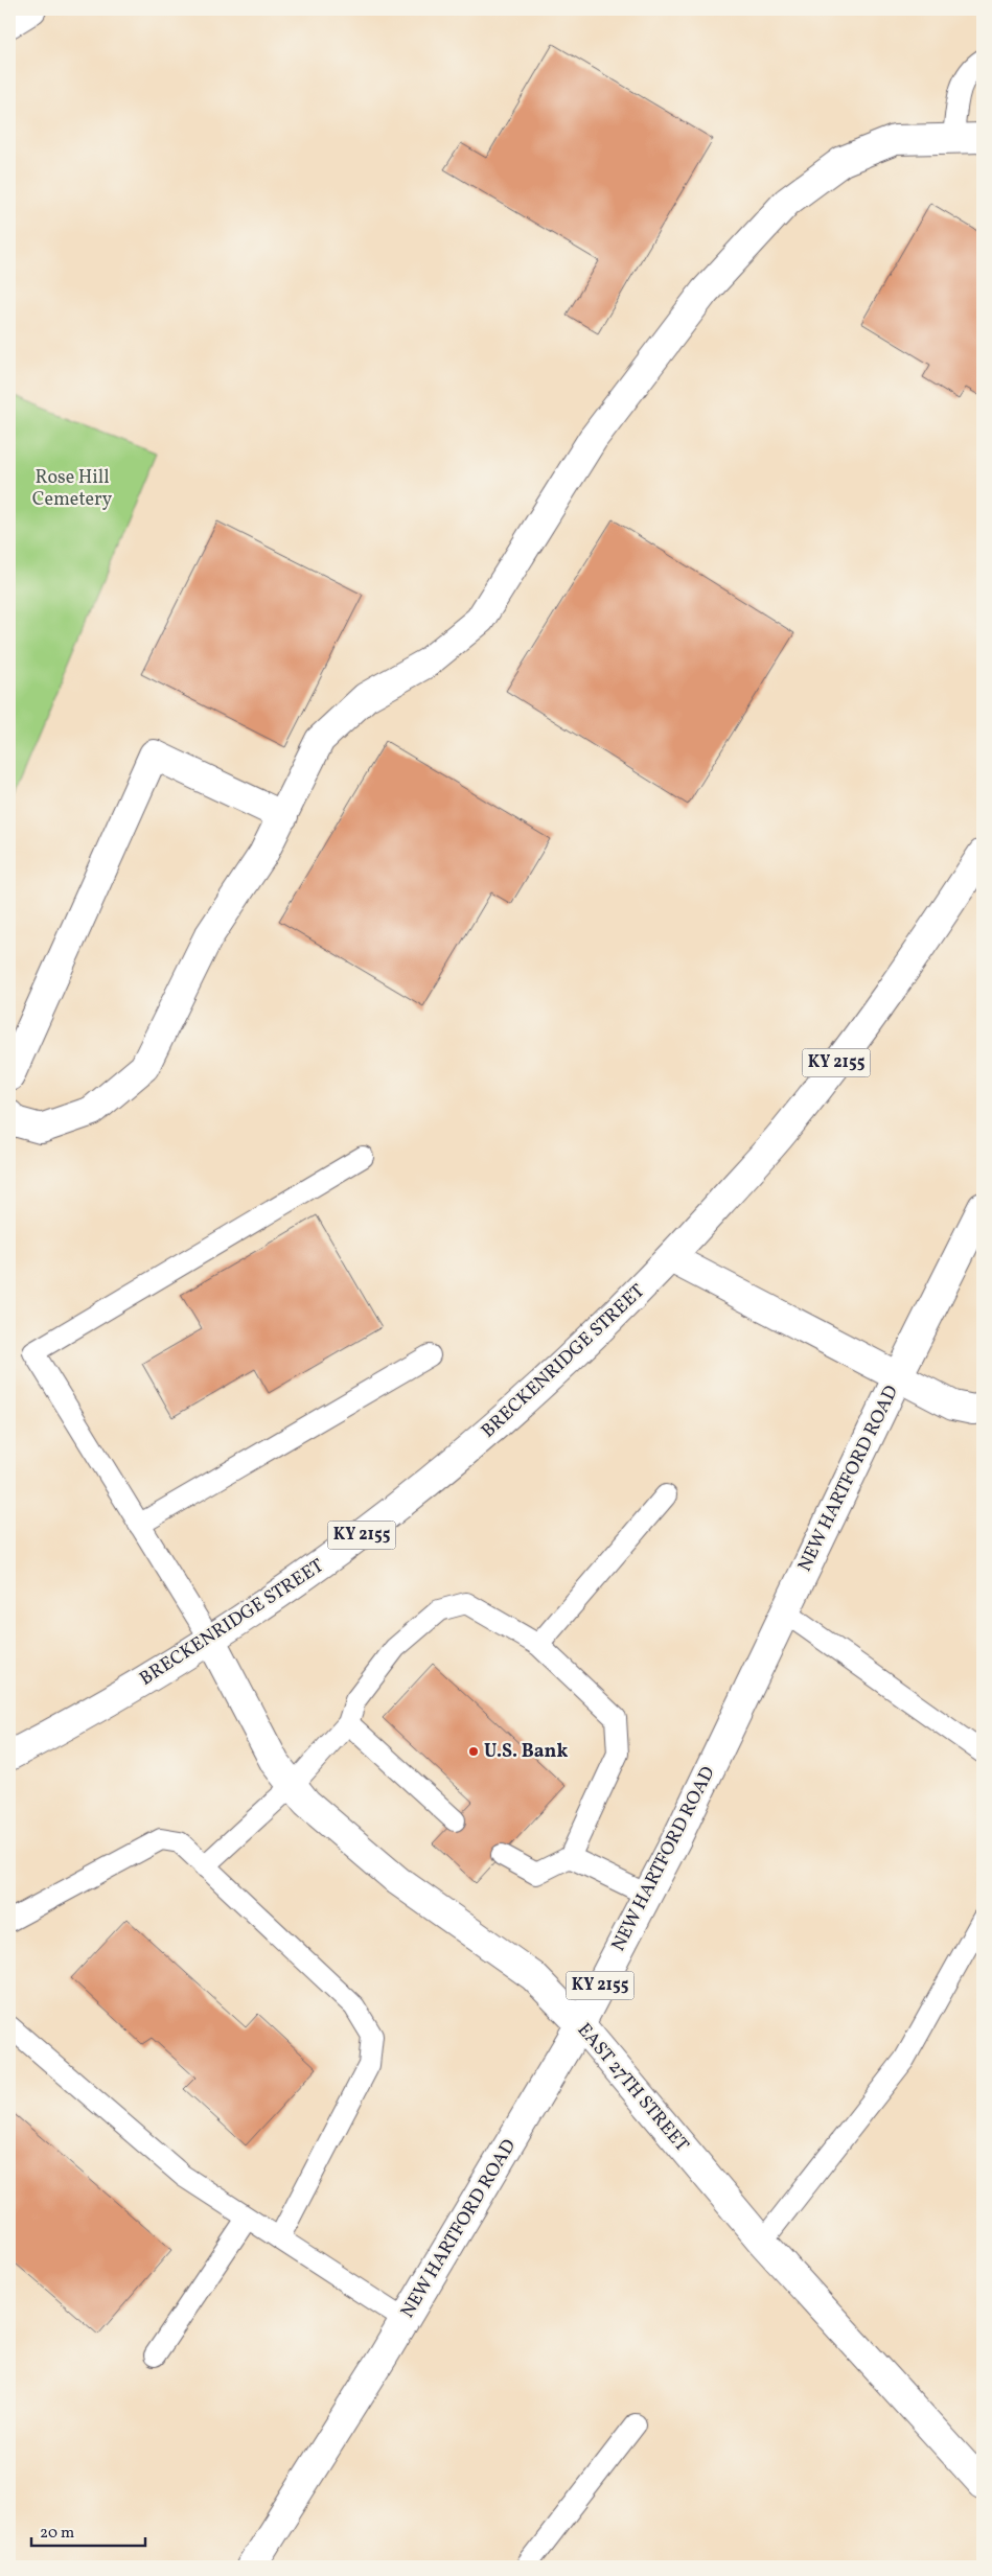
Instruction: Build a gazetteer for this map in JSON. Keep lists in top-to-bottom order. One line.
{"streets":{"street":["KY 2155","BRECKENRIDGE STREET","NEW HARTFORD ROAD","EAST 27TH STREET"]},"crossings":[["KY 2155","BRECKENRIDGE STREET"],["BRECKENRIDGE STREET","EAST 27TH STREET"],["NEW HARTFORD ROAD","EAST 27TH STREET"]],"parks":["Rose Hill Cemetery"],"places":["U.S. Bank"],"scale_bar":"20 m"}
